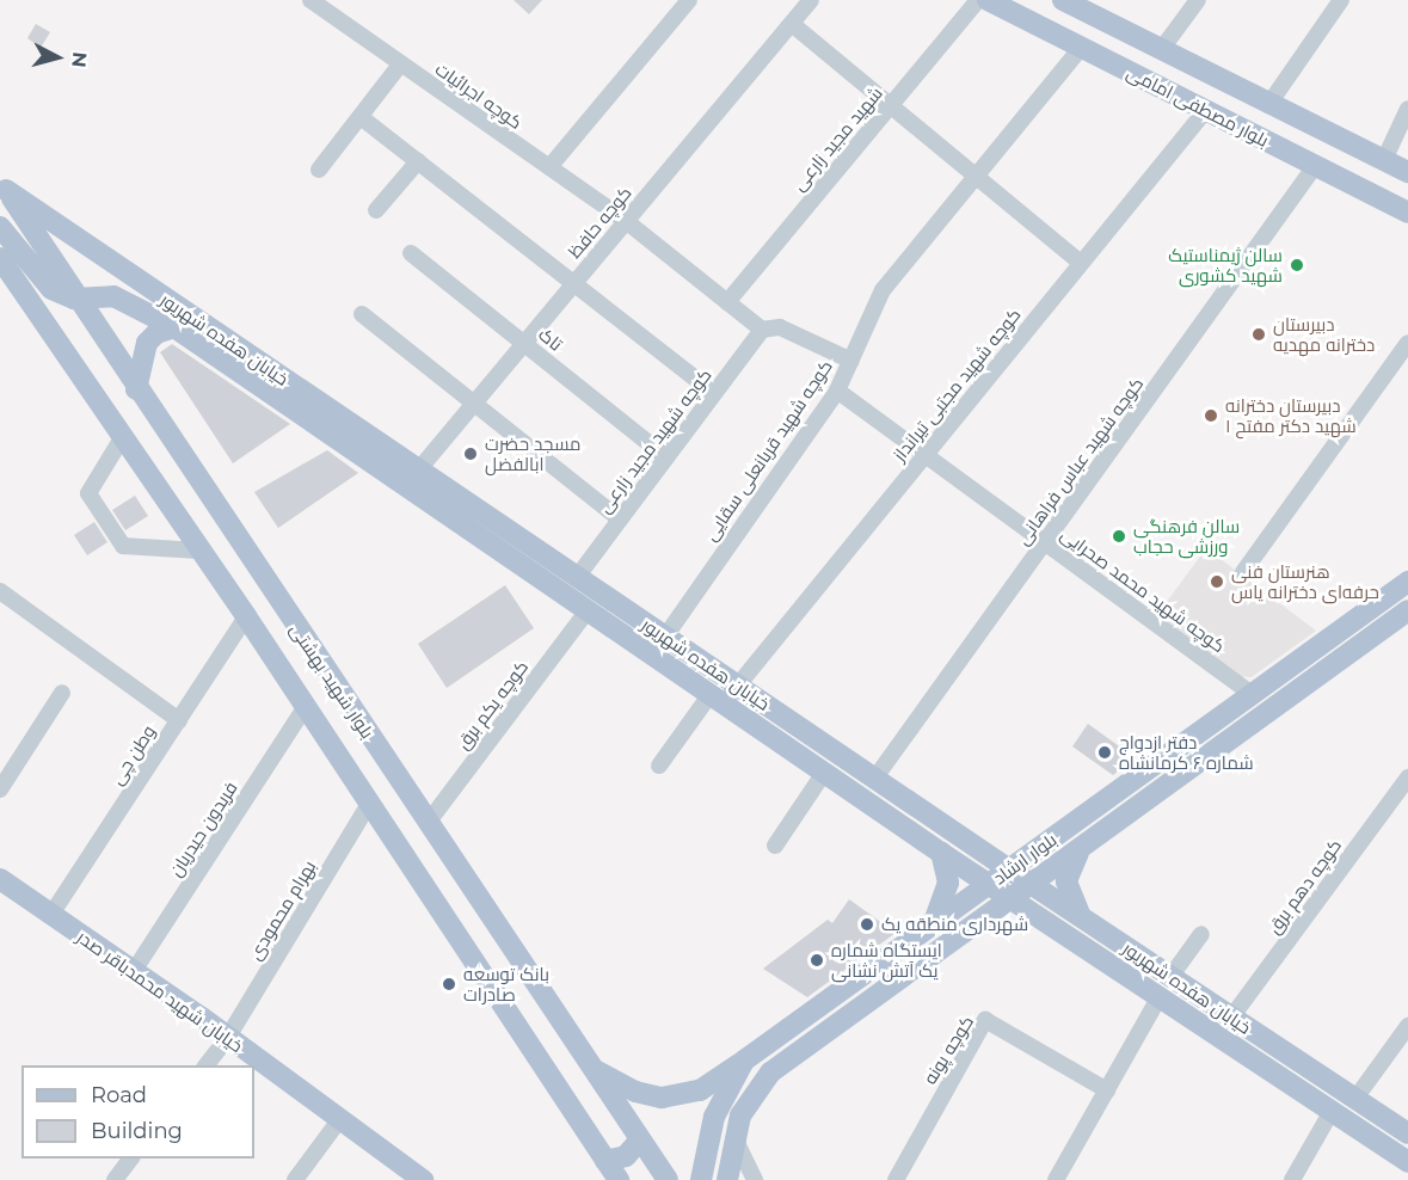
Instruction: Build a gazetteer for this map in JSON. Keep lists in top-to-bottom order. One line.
{"streets":{"main road":["بلوار مصطفی امامی","خیابان هفده شهریور","بلوار شهید بهشتی","بلوار ارشاد","خیابان شهید محمدباقر صدر"],"street":["کوچه اجرائیات","شهید مجید زارعی","کوچه حافظ","تاک","کوچه شهید مجتبی تیرانداز","کوچه شهید مجید زارعی","کوچه شهید قربانعلی سقایی","کوچه شهید عباس فراهانی","کوچه شهید محمد صحرایی","کوچه یکم برق","وطن چی","فریدون حیدریان","کوچه دهم برق","بهرام محمودی","کوچه پونه"]},"crossings":[["کوچه اجرائیات","شهید مجید زارعی"],["کوچه اجرائیات","کوچه حافظ"],["کوچه اجرائیات","کوچه شهید مجید زارعی"],["بلوار مصطفی امامی","کوچه شهید مجتبی تیرانداز"],["بلوار مصطفی امامی","کوچه شهید قربانعلی سقایی"],["بلوار مصطفی امامی","کوچه شهید عباس فراهانی"],["کوچه حافظ","خیابان هفده شهریور"],["کوچه حافظ","تاک"],["خیابان هفده شهریور","کوچه شهید مجتبی تیرانداز"],["خیابان هفده شهریور","کوچه شهید مجید زارعی"],["خیابان هفده شهریور","کوچه شهید قربانعلی سقایی"],["خیابان هفده شهریور","کوچه شهید عباس فراهانی"],["خیابان هفده شهریور","بلوار شهید بهشتی"],["خیابان هفده شهریور","کوچه یکم برق"],["خیابان هفده شهریور","بلوار ارشاد"],["خیابان هفده شهریور","کوچه دهم برق"],["تاک","کوچه شهید مجید زارعی"],["کوچه شهید مجتبی تیرانداز","کوچه شهید محمد صحرایی"],["کوچه شهید قربانعلی سقایی","کوچه شهید محمد صحرایی"],["کوچه شهید عباس فراهانی","کوچه شهید محمد صحرایی"],["کوچه شهید محمد صحرایی","بلوار ارشاد"],["بلوار شهید بهشتی","کوچه یکم برق"],["بلوار شهید بهشتی","وطن چی"],["بلوار شهید بهشتی","فریدون حیدریان"],["بلوار شهید بهشتی","بهرام محمودی"],["وطن چی","خیابان شهید محمدباقر صدر"],["فریدون حیدریان","خیابان شهید محمدباقر صدر"],["بهرام محمودی","خیابان شهید محمدباقر صدر"]],"places":["سالن ژیمناستیک شهید کشوری","دبیرستان دخترانه مهدیه","دبیرستان دخترانه شهید دکتر مفتح ۱","مسجد حضرت ابالفضل","سالن فرهنگی ورزشی حجاب","هنرستان فنی حرفه‌ای دخترانه یاس","دفتر ازدواج شماره ۶ کرمانشاه","شهرداری منطقه یک","ایستگاه شماره یک آتش نشانی","بانک توسعه صادرات"],"legend":["Road","Building"],"north":"right"}
